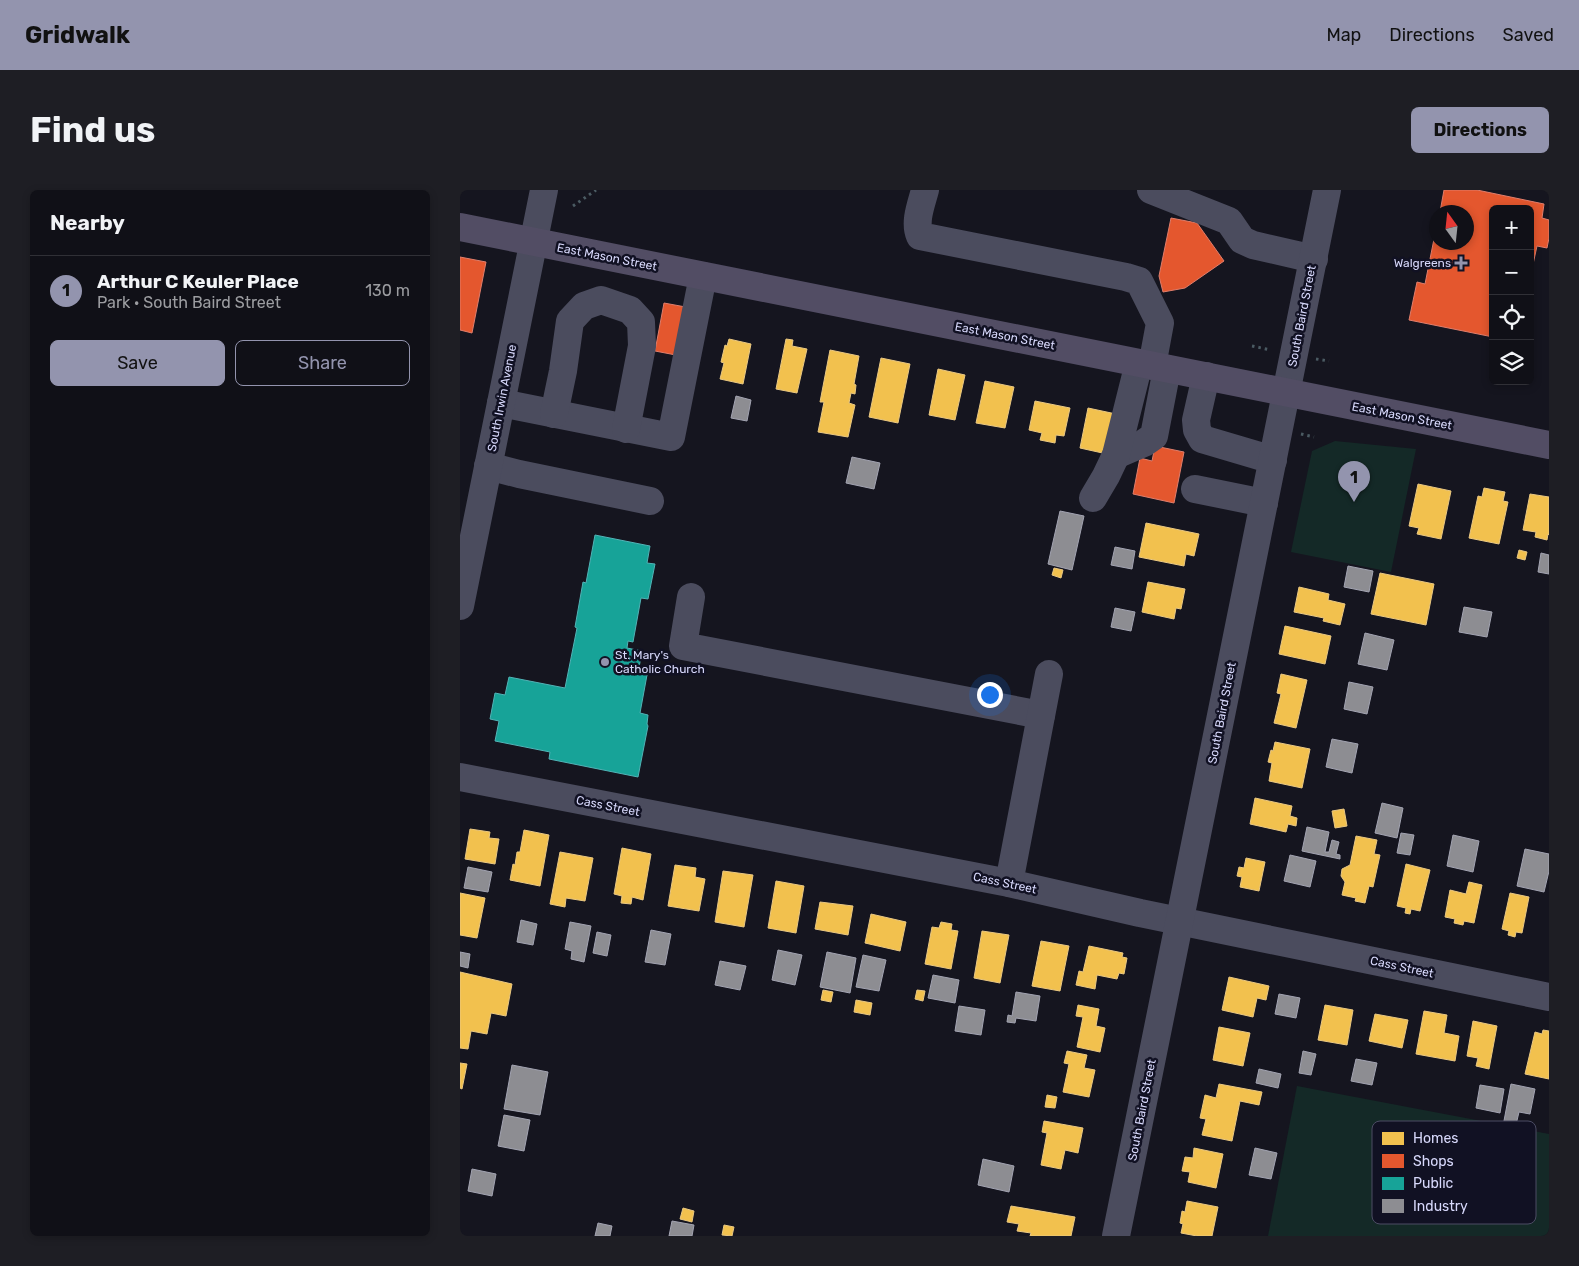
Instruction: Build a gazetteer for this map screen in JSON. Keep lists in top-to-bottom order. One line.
{"streets":{"main road":["East Mason Street"],"street":["South Baird Street","South Irwin Avenue","Cass Street"]},"crossings":[["East Mason Street","South Baird Street"],["East Mason Street","South Irwin Avenue"],["South Baird Street","Cass Street"]],"places":{"health":["Walgreens"],"other":["St. Mary's Catholic Church"]},"legend":["Homes","Shops","Public","Industry"],"north":"top","page":{"header":"Gridwalk","nav":["Map","Directions","Saved"],"buttons":["Directions",["Save","Share"]],"title":"Find us","heading":"Nearby","map_buttons":["+","−"],"list":[{"mark":"1","name":"Arthur C Keuler Place","note":"Park · South Baird Street","value":"130 m"}],"pins":"1"}}
